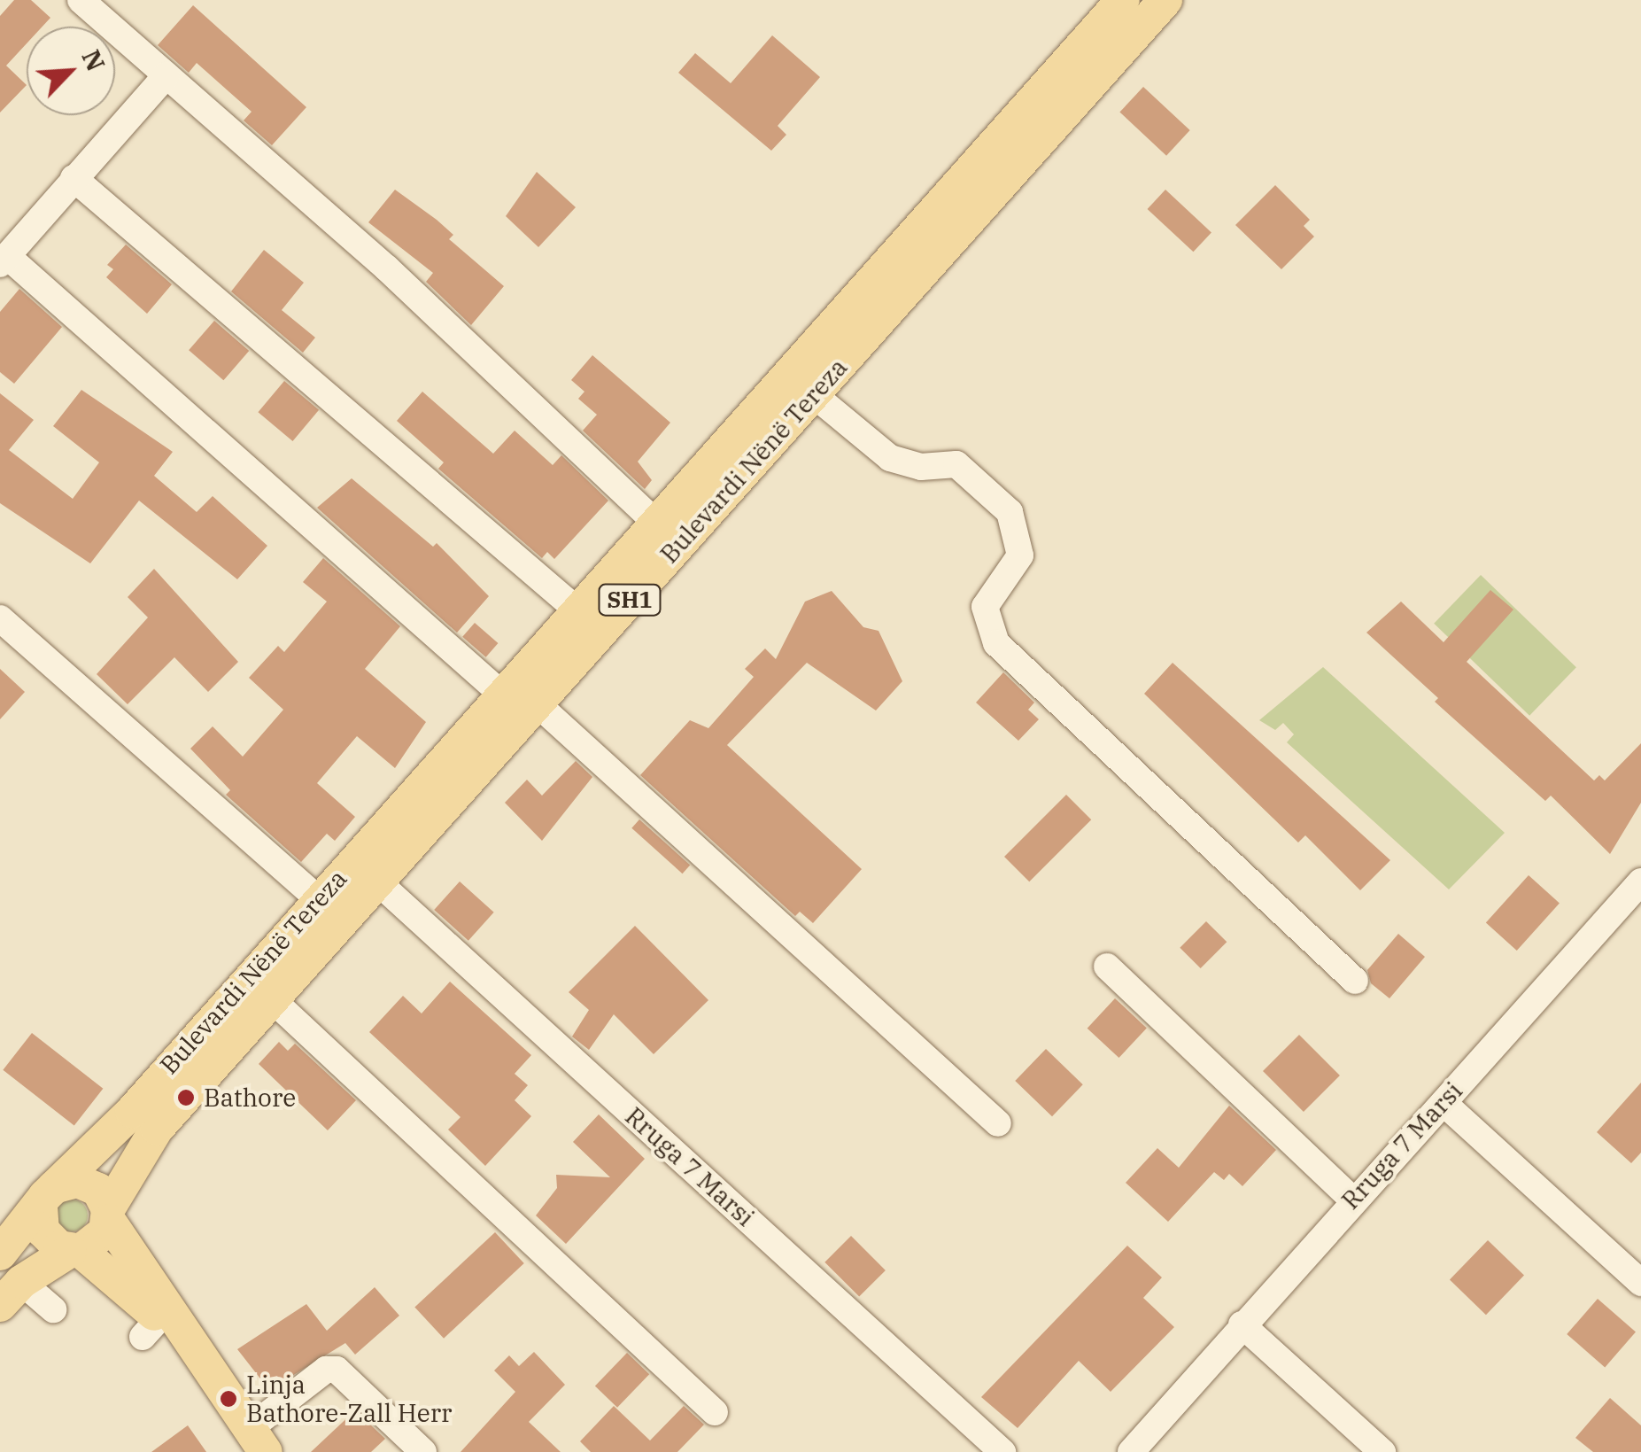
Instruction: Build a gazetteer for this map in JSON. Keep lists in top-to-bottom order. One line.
{"streets":{"main road":["Bulevardi Nënë Tereza","SH1"],"street":["Rruga 7 Marsi"]},"crossings":[["Bulevardi Nënë Tereza","Rruga 7 Marsi"]],"places":["Bathore","Linja Bathore-Zall Herr"],"north":"top right"}
